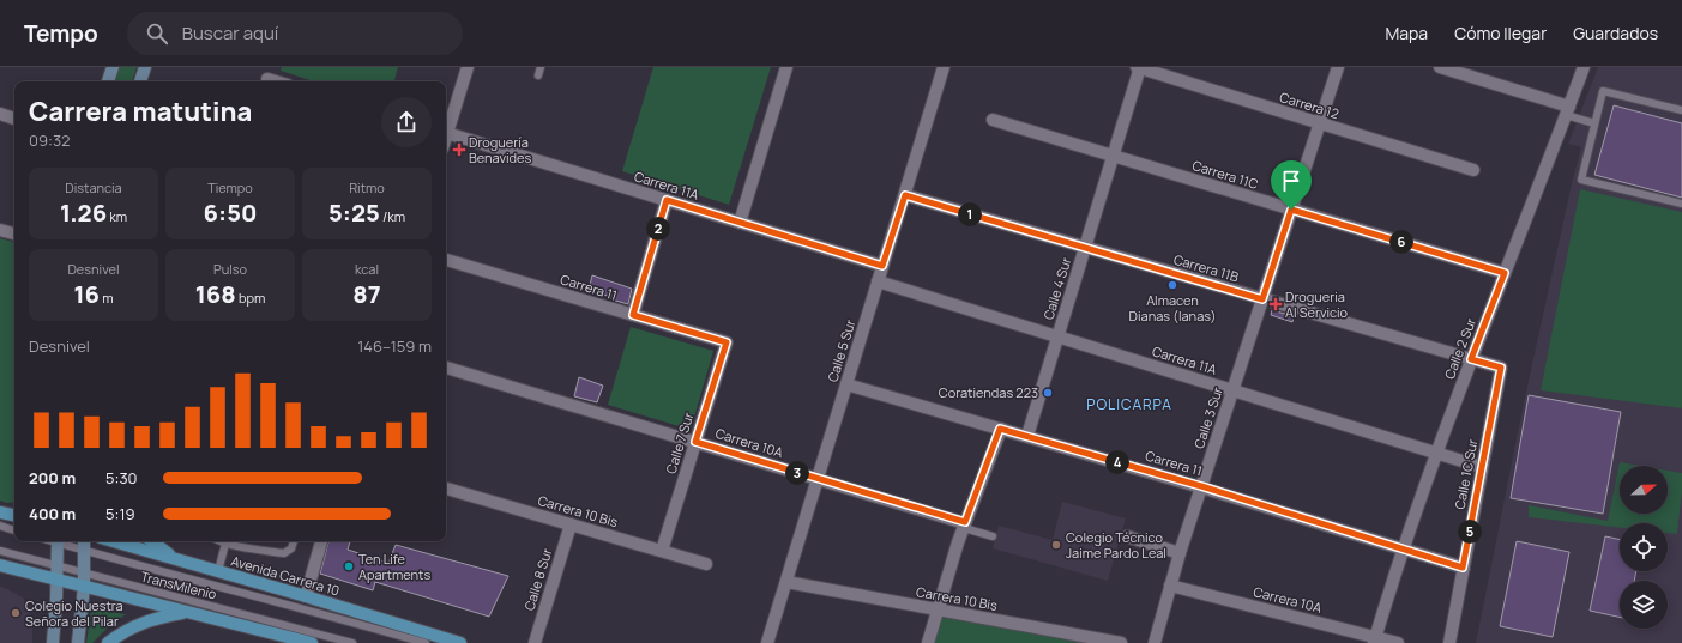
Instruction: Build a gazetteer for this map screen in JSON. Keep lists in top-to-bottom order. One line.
{"streets":{"main road":["Avenida Carrera 10"],"street":["Carrera 12","Carrera 11C","Carrera 11A","Carrera 11B","Carrera 11","Calle 4 Sur","Calle 2 Sur","Calle 5 Sur","Calle 3 Sur","Calle 7 Sur","Carrera 10A","Calle 1C Sur","Carrera 10 Bis","Calle 8 Sur"],"lane":["TransMilenio"]},"crossings":[["Carrera 12","Calle 4 Sur"],["Carrera 12","Calle 3 Sur"],["Carrera 11C","Calle 4 Sur"],["Carrera 11C","Calle 2 Sur"],["Carrera 11C","Calle 3 Sur"],["Carrera 11A","Calle 4 Sur"],["Carrera 11A","Calle 2 Sur"],["Carrera 11A","Calle 5 Sur"],["Carrera 11A","Calle 3 Sur"],["Carrera 11A","Calle 1C Sur"],["Carrera 11B","Calle 4 Sur"],["Carrera 11B","Calle 2 Sur"],["Carrera 11B","Calle 5 Sur"],["Carrera 11B","Calle 3 Sur"],["Carrera 11B","Calle 1C Sur"],["Carrera 11","Calle 4 Sur"],["Carrera 11","Calle 2 Sur"],["Carrera 11","Calle 5 Sur"],["Carrera 11","Calle 3 Sur"],["Carrera 11","Calle 7 Sur"],["Carrera 11","Calle 1C Sur"],["Calle 2 Sur","Carrera 10A"],["Calle 5 Sur","Carrera 10A"],["Calle 5 Sur","Carrera 10 Bis"],["Calle 3 Sur","Carrera 10A"],["Calle 7 Sur","Carrera 10A"],["Calle 7 Sur","Carrera 10 Bis"],["Carrera 10 Bis","Calle 8 Sur"]],"districts":["POLICARPA"],"places":{"health":["Droguería Benavides","Drogueria Al Servicio"],"other":["Almacen Dianas (lanas)","Coratiendas 223","Colegio Técnico Jaime Pardo Leal","Ten Life Apartments","Colegio Nuestra Señora del Pilar"]},"north":"right","page":{"header":"Tempo","search":"Buscar aquí","nav":["Mapa","Cómo llegar","Guardados"],"heading":["Carrera matutina","09:32"],"stats":[["Distancia","1.26 km"],["Tiempo","6:50"],["Ritmo","5:25 /km"],["Desnivel","16 m"],["Pulso","168 bpm"],["kcal","87"]],"pins":["1","2","6","4","3","5"],"chart":["Desnivel","146–159 m"],"list":[{"name":"200 m","note":"5:30"},{"name":"400 m","note":"5:19"}]}}
